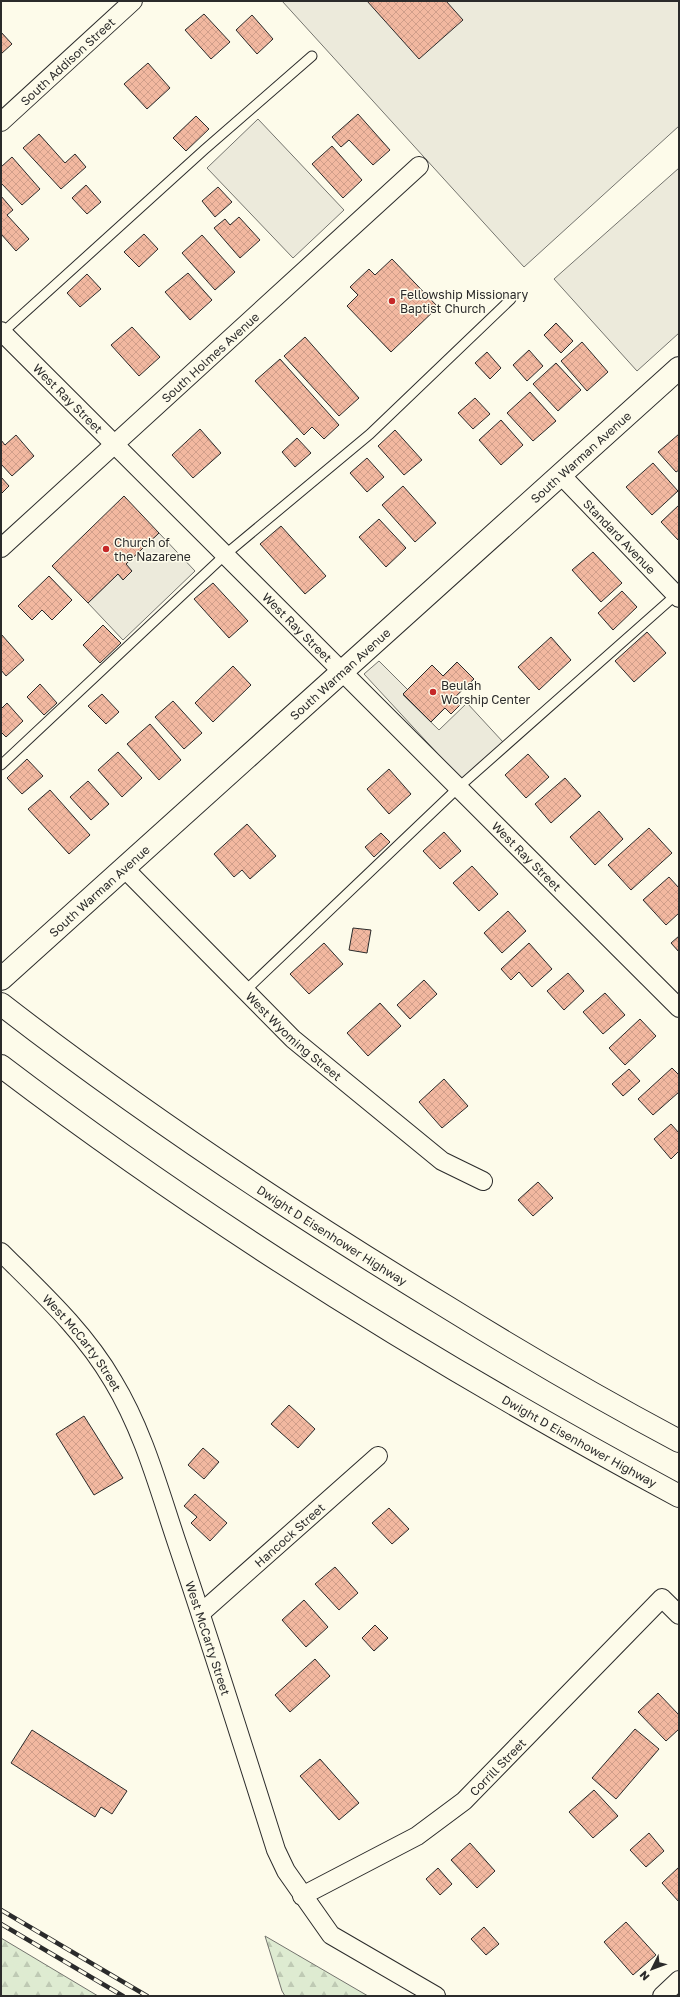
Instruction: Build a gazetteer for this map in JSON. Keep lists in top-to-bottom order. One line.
{"streets":{"main road":["South Warman Avenue","Dwight D Eisenhower Highway"],"street":["South Addison Street","South Holmes Avenue","West Ray Street","Standard Avenue","West Wyoming Street","West McCarty Street","Hancock Street","Corrill Street"]},"crossings":[["South Holmes Avenue","West Ray Street"],["West Ray Street","South Warman Avenue"],["South Warman Avenue","Standard Avenue"],["South Warman Avenue","West Wyoming Street"],["West McCarty Street","Hancock Street"],["West McCarty Street","Corrill Street"]],"places":["Fellowship Missionary Baptist Church","Church of the Nazarene","Beulah Worship Center"],"north":"bottom left"}
